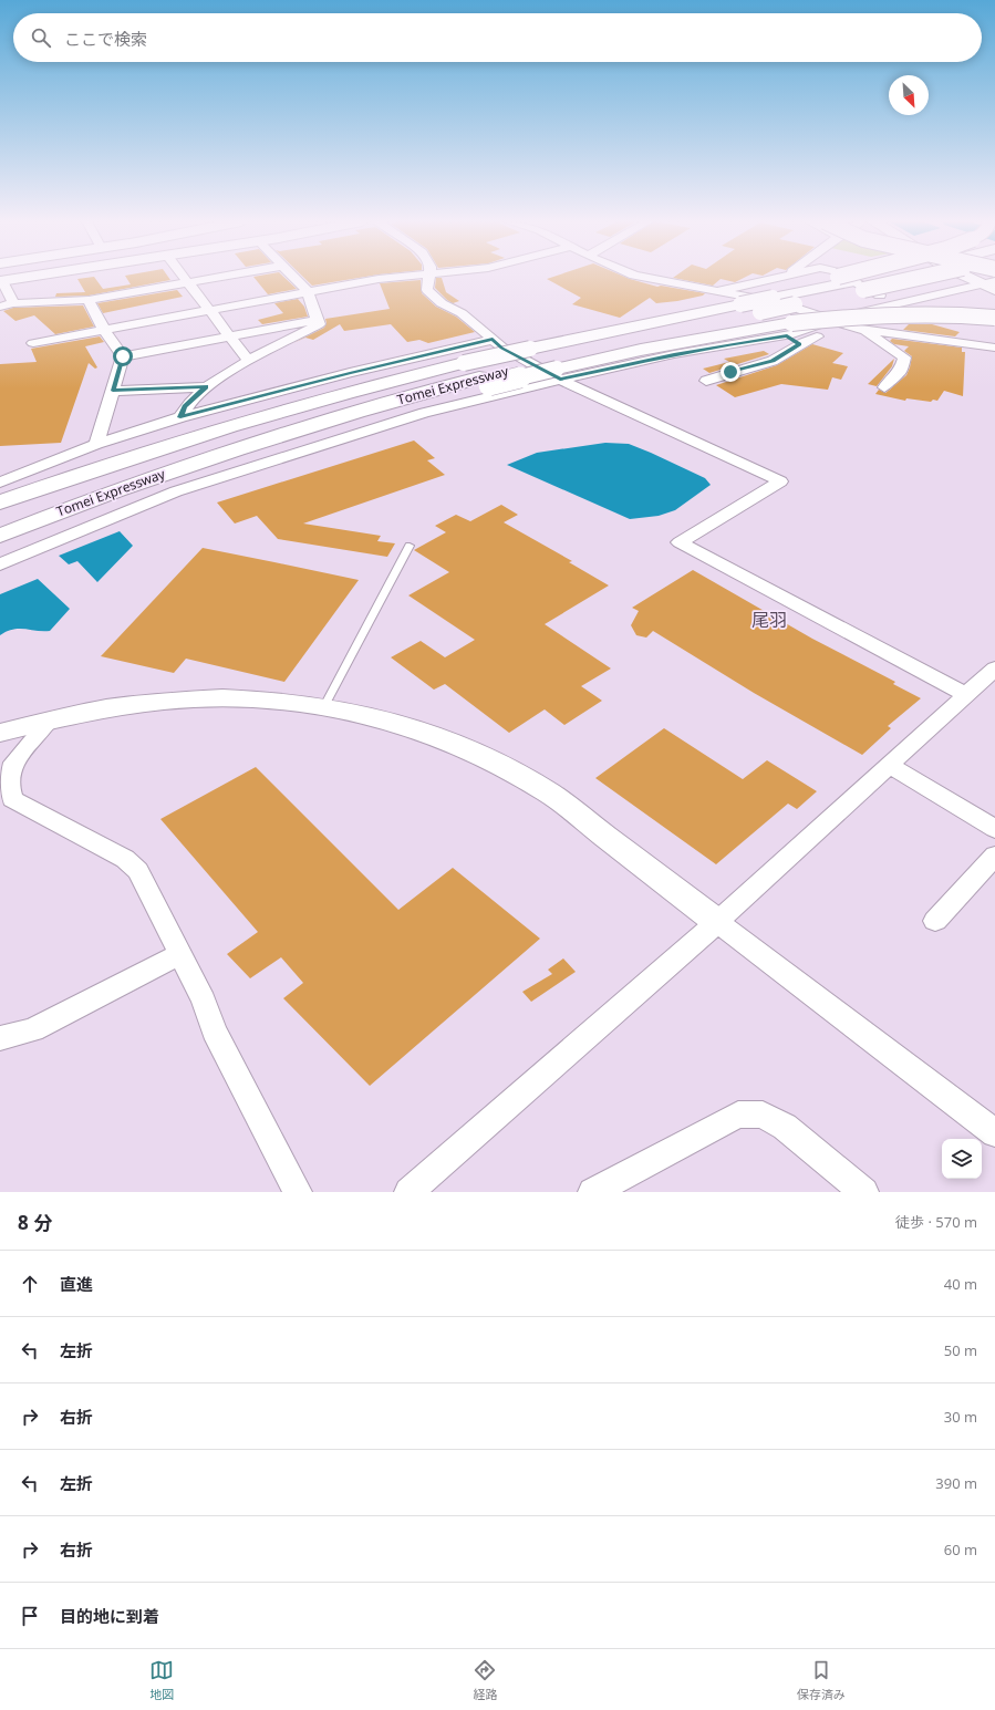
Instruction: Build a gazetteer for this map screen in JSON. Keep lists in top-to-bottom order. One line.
{"streets":{"highway":["Tomei Expressway"]},"districts":["尾羽"],"north":"bottom right","page":{"search":"ここで検索","heading":["8 分","徒歩 · 570 m"],"list":[["直進","40 m"],["左折","50 m"],["右折","30 m"],["左折","390 m"],["右折","60 m"],"目的地に到着"],"nav":["地図","経路","保存済み"]}}
